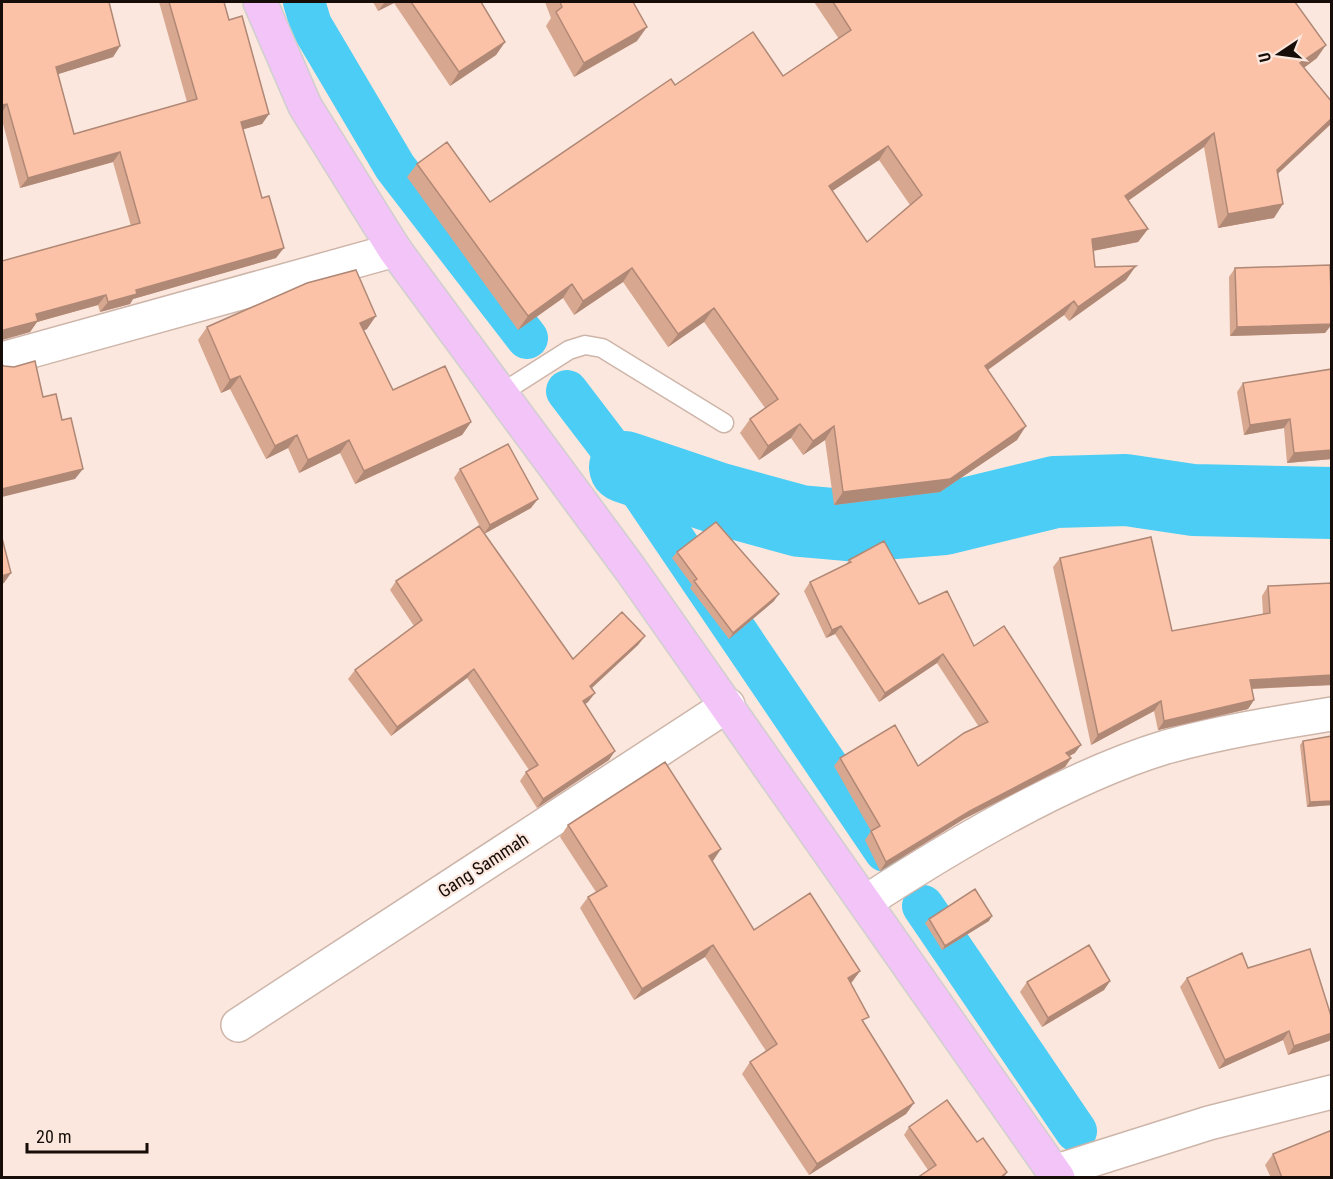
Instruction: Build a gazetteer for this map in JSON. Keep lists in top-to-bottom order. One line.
{"streets":{"street":["Gang Sammah"]},"scale_bar":"20 m","north":"left"}
